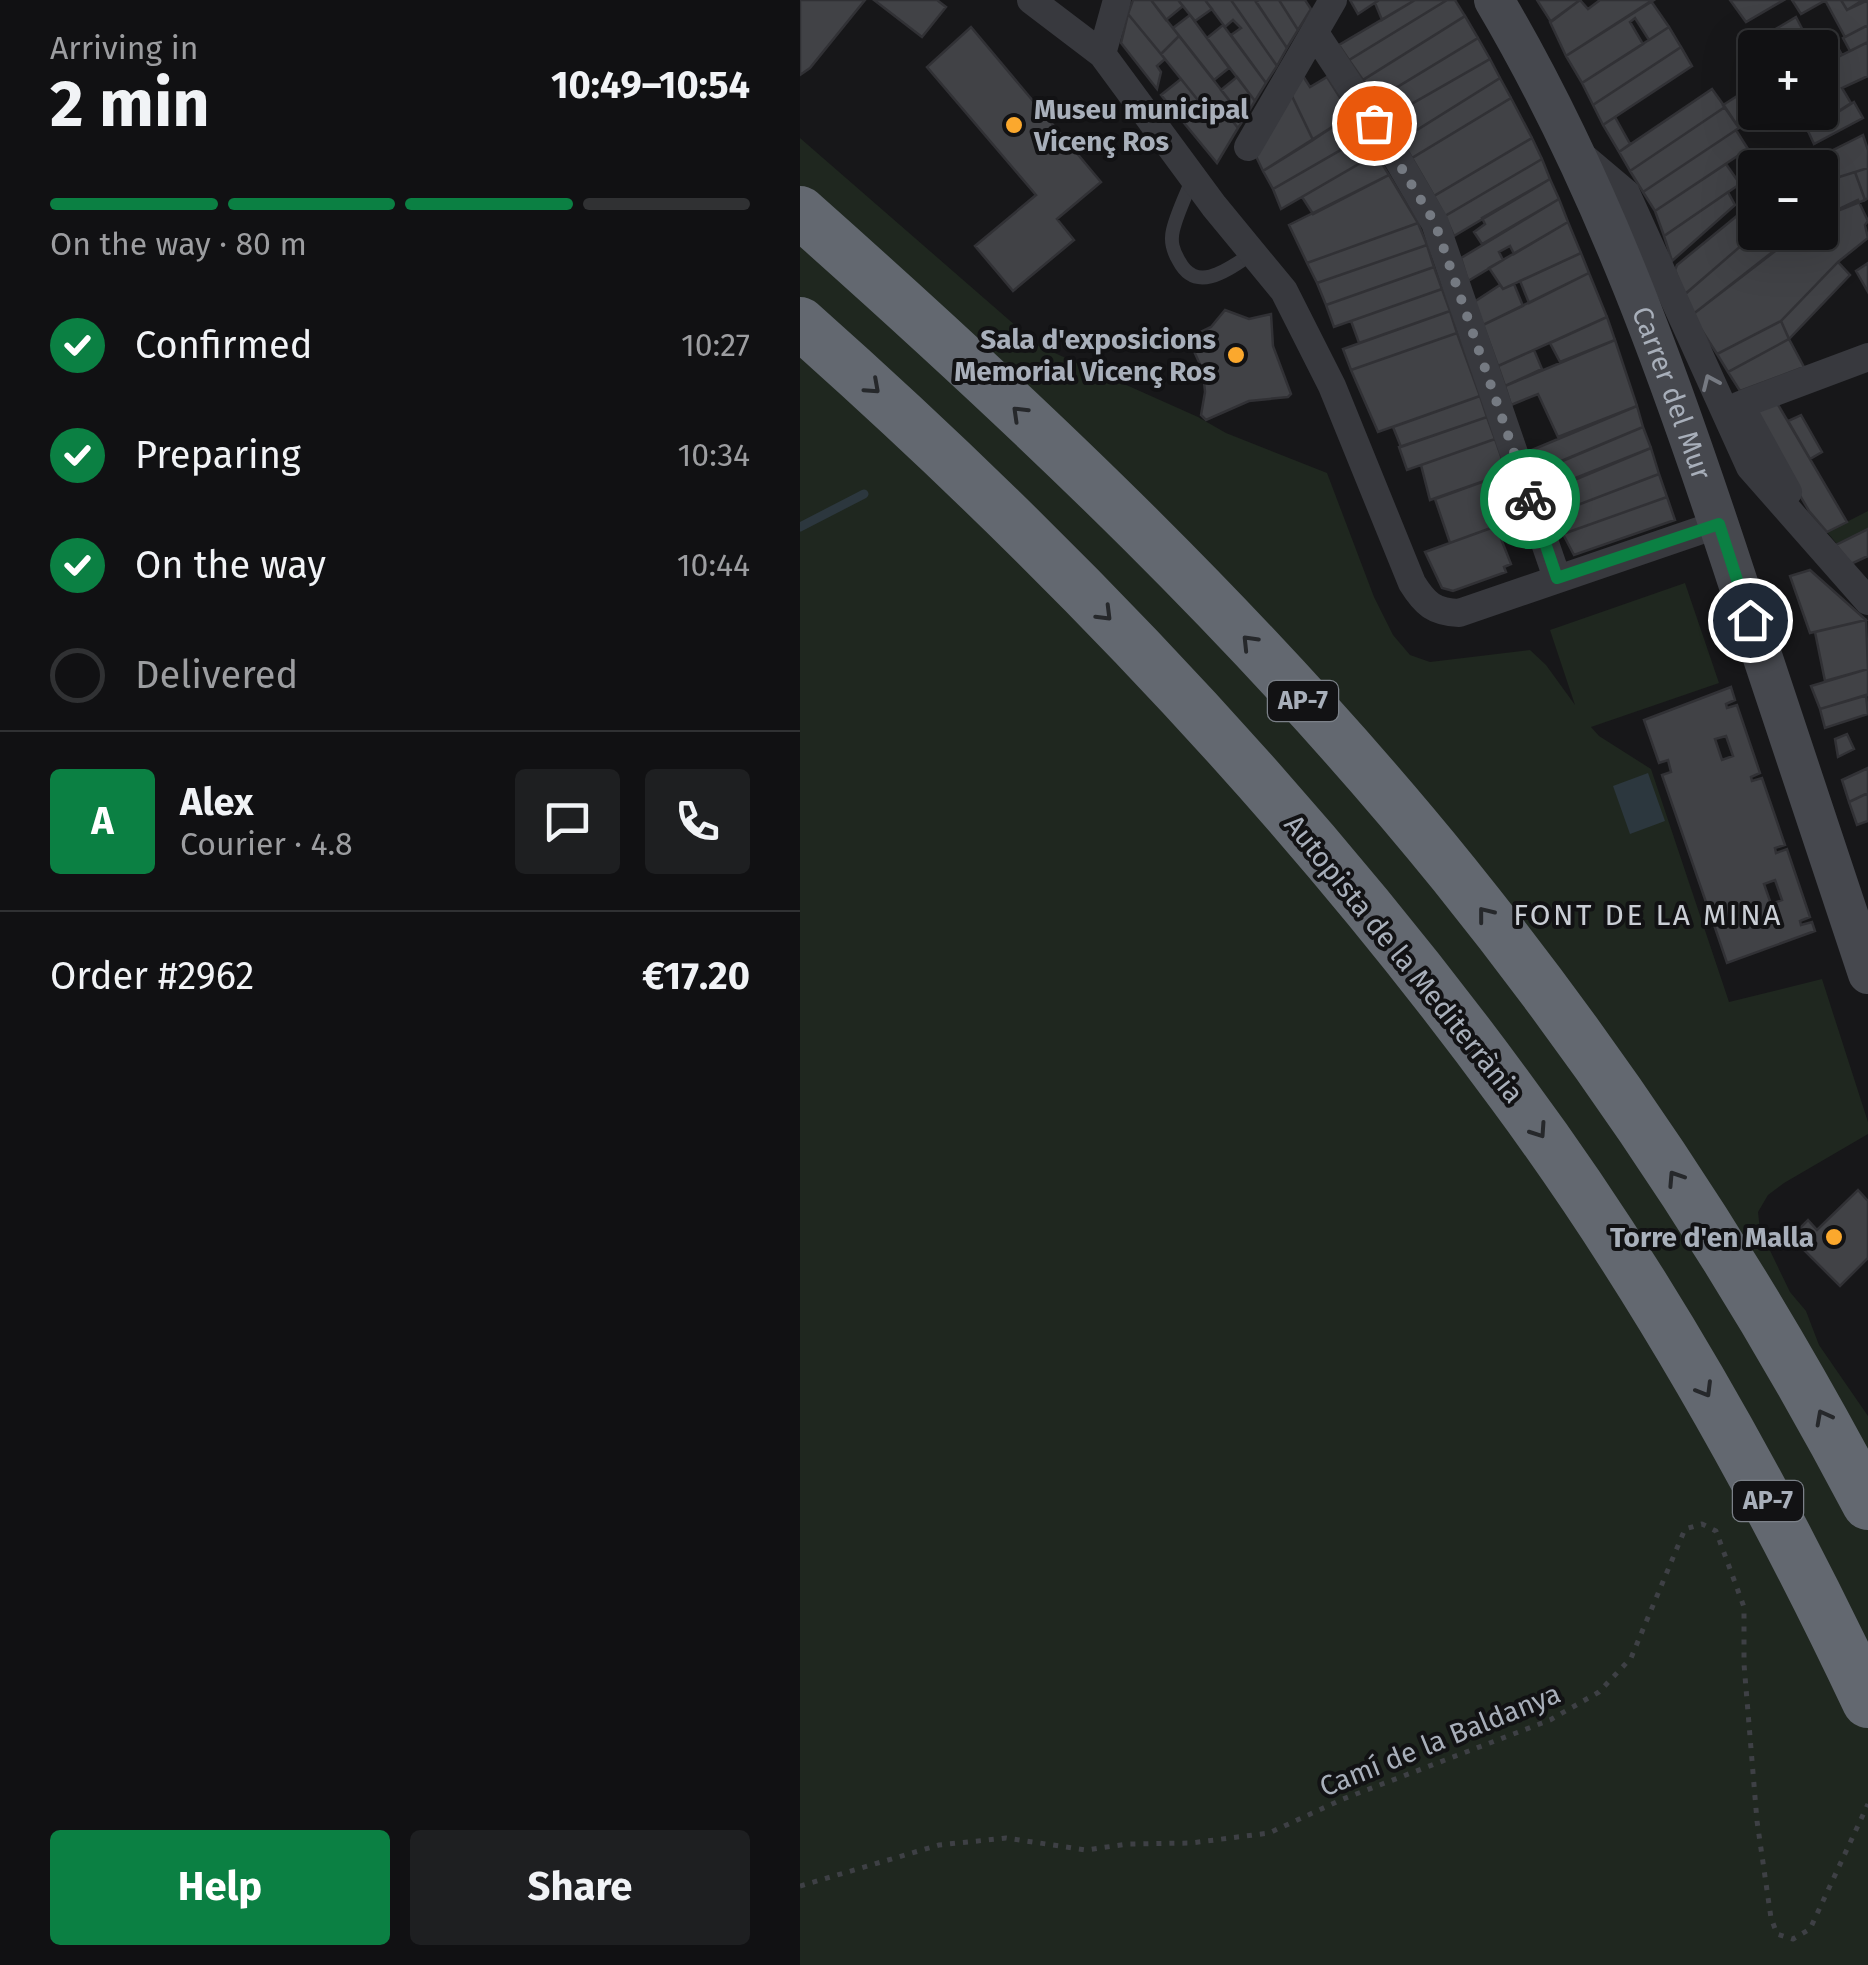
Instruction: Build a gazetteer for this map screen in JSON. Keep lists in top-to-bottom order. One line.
{"streets":{"highway":["AP-7","Autopista de la Mediterrània"],"main road":["Carrer del Mur"],"path":["Camí de la Baldanya"]},"districts":["FONT DE LA MINA"],"places":["Museu municipal Vicenç Ros","Sala d'exposicions Memorial Vicenç Ros","Torre d'en Malla"],"page":{"heading":["2 min","Arriving in","10:49–10:54"],"panel":["Alex","Courier · 4.8","Order #2962","€17.20"],"map_buttons":["+","−"],"bar":"On the way · 80 m","list":[["Confirmed","10:27"],["Preparing","10:34"],["On the way","10:44"],"Delivered"],"round":"A","buttons":["Help","Share"]}}
